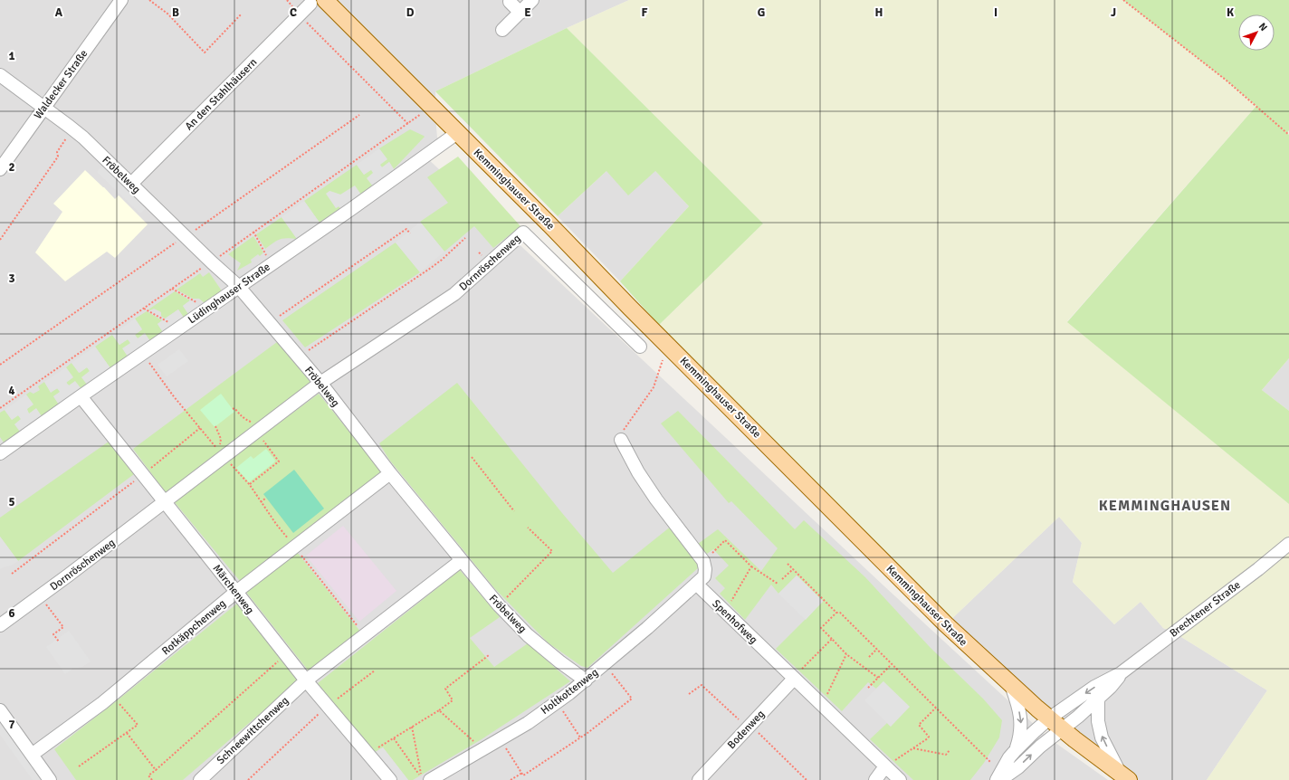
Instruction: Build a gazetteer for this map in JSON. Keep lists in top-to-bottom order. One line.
{"streets":{"main road":["Kemminghauser Straße"],"street":["Waldecker Straße","An den Stahlhäusern","Fröbelweg","Dornröschenweg","Lüdinghauser Straße","Märchenweg","Brechtener Straße","Spenhofweg","Rotkäppchenweg","Holtkottenweg","Bodenweg","Schneewittchenweg"]},"crossings":[["Waldecker Straße","Fröbelweg"],["An den Stahlhäusern","Fröbelweg"],["An den Stahlhäusern","Kemminghauser Straße"],["Fröbelweg","Dornröschenweg"],["Fröbelweg","Lüdinghauser Straße"],["Fröbelweg","Rotkäppchenweg"],["Fröbelweg","Holtkottenweg"],["Fröbelweg","Schneewittchenweg"],["Kemminghauser Straße","Lüdinghauser Straße"],["Kemminghauser Straße","Brechtener Straße"],["Dornröschenweg","Märchenweg"],["Lüdinghauser Straße","Märchenweg"],["Märchenweg","Rotkäppchenweg"],["Märchenweg","Schneewittchenweg"],["Spenhofweg","Holtkottenweg"],["Spenhofweg","Bodenweg"]],"districts":["KEMMINGHAUSEN"],"north":"top right","grid":{"columns":["A","B","C","D","E","F","G","H","I","J","K"],"rows":["1","2","3","4","5","6","7"]}}
